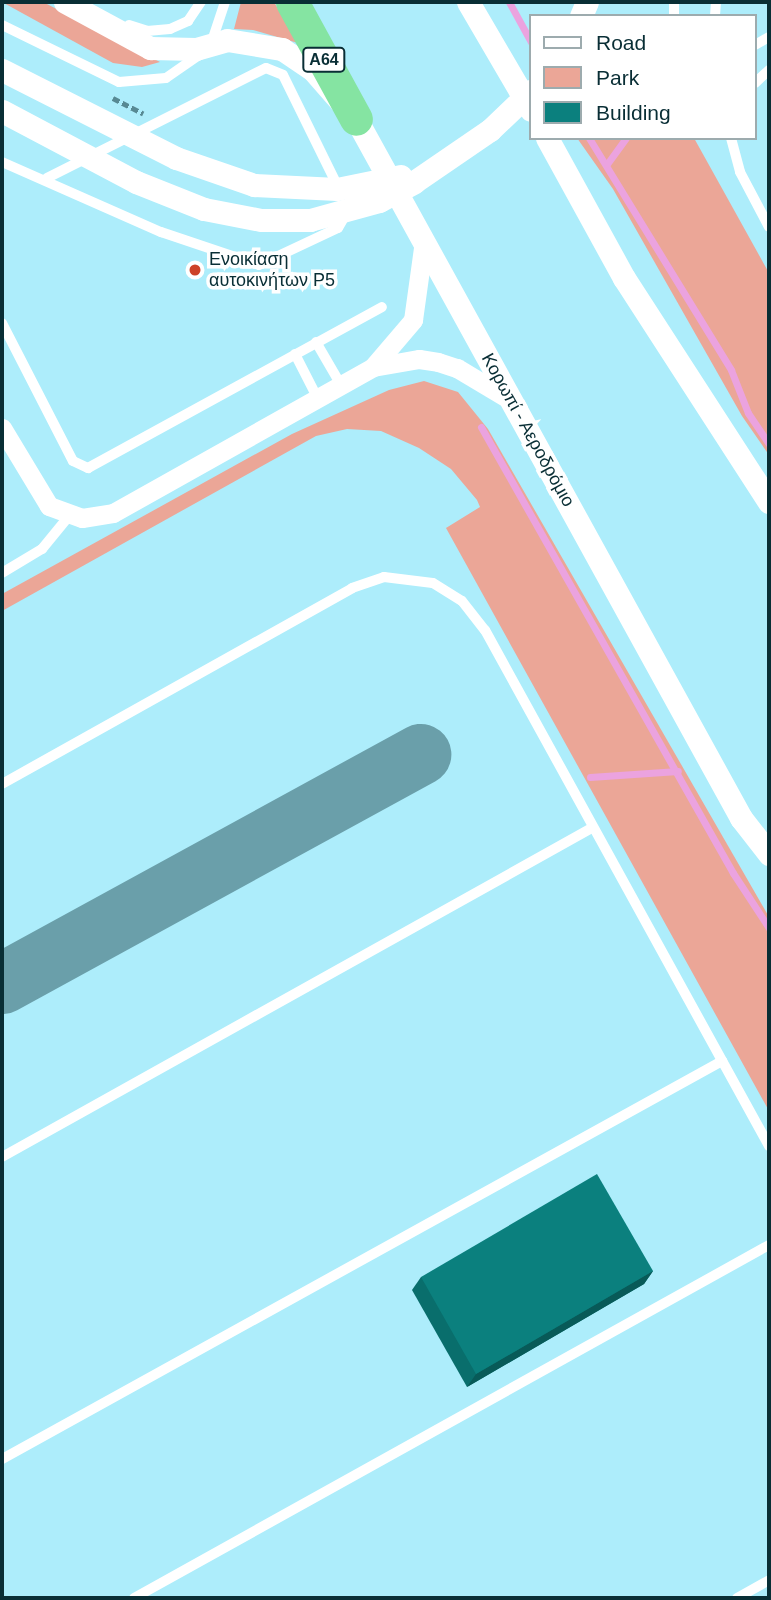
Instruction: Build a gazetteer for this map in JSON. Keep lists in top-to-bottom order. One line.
{"streets":{"highway":["Α64","Κορωπί - Αεροδρόμιο"]},"places":["Ενοικίαση αυτοκινήτων P5"],"legend":["Road","Park","Building"]}
